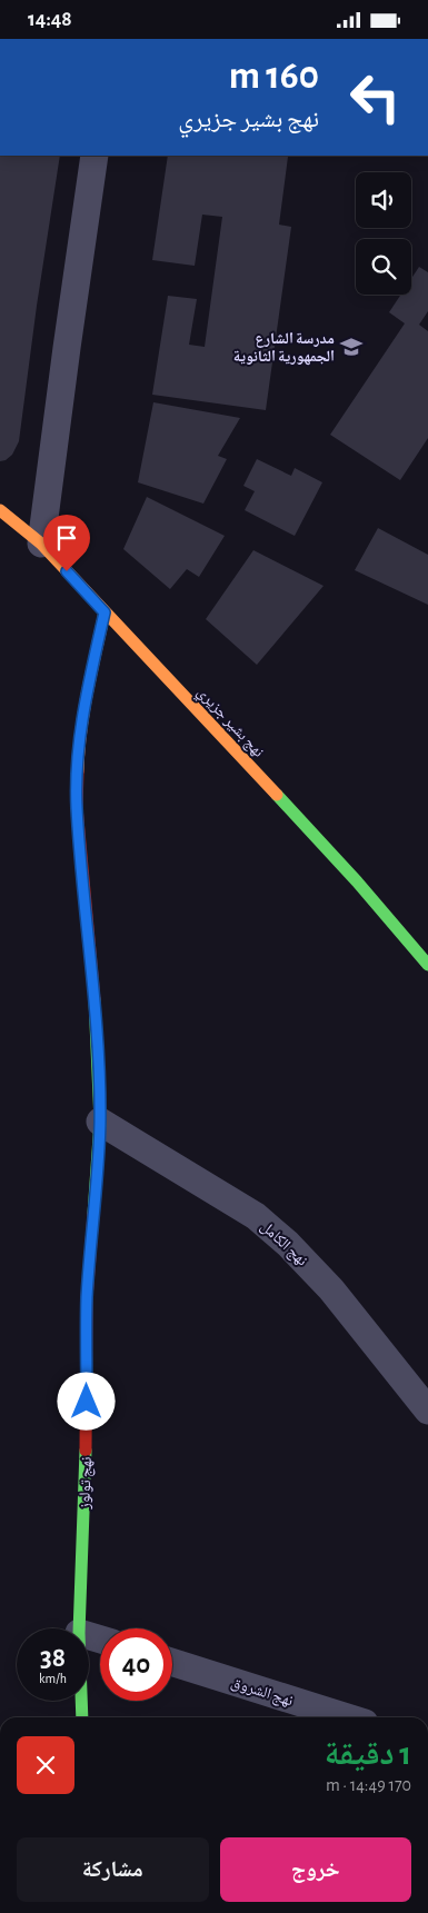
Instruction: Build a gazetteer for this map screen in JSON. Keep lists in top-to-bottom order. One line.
{"streets":{"street":["نهج بشير جزيري","نهج الكامل","نهج تولوز","نهج الشروق"]},"crossings":[["نهج بشير جزيري","نهج تولوز"],["نهج الكامل","نهج تولوز"]],"places":{"school or university":["مدرسة الشارع الجمهورية الثانوية"]},"page":{"status":"14:48","turn":["160 m","نهج بشير جزيري"],"speed":"38 km/h","limit":"40","heading":["1 دقيقة","170 m · 14:49"],"buttons":["خروج","مشاركة"]}}
